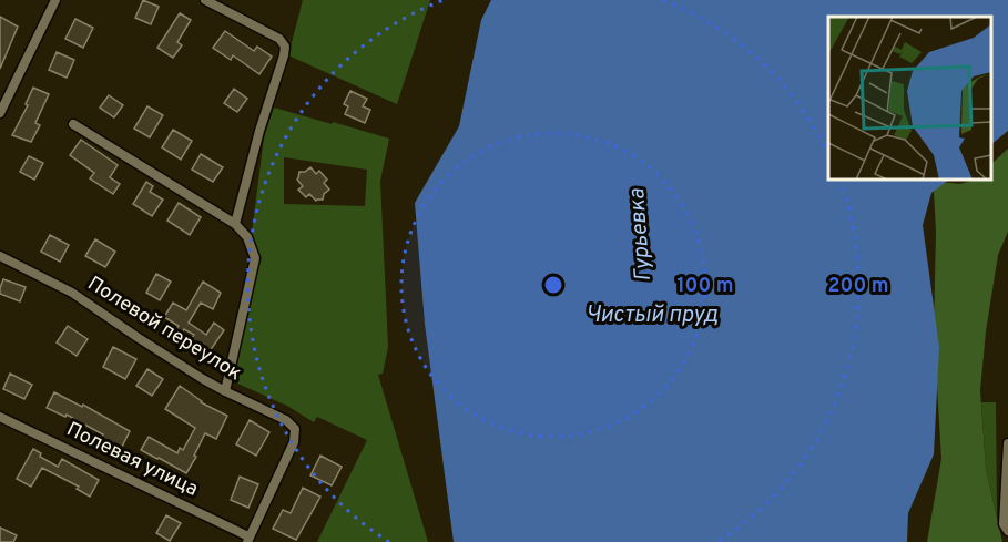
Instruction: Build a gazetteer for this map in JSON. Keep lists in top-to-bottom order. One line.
{"streets":{"street":["Полевой переулок","Полевая улица"]},"crossings":[["Полевой переулок","Полевая улица"]],"water":["Гурьевка","Чистый пруд"],"rings":["100 m","200 m"]}
